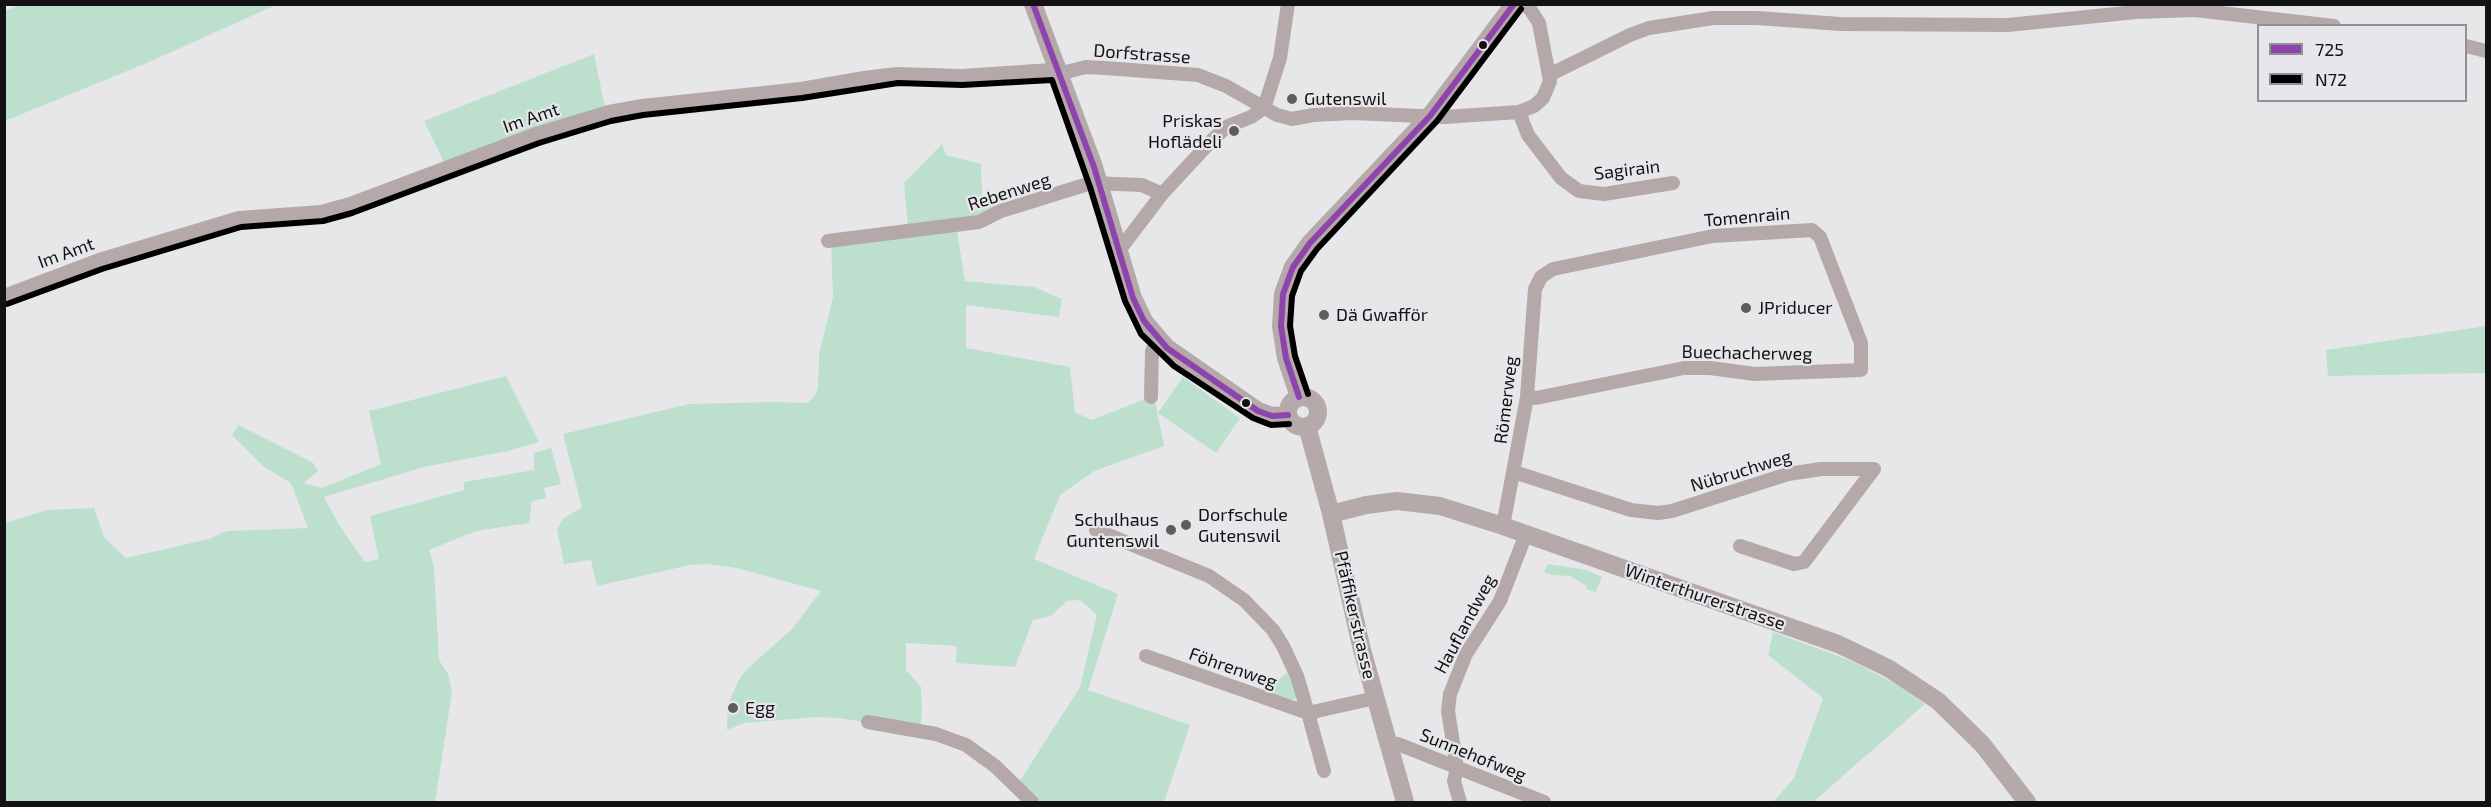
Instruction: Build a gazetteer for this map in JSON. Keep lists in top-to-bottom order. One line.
{"streets":{"main road":["Winterthurerstrasse","Pfäffikerstrasse"],"street":["Dorfstrasse","Im Amt","Sagirain","Rebenweg","Tomenrain","Buechacherweg","Römerweg","Nübruchweg","Hauflandweg","Föhrenweg","Sunnehofweg"]},"crossings":[["Dorfstrasse","Im Amt"],["Dorfstrasse","Sagirain"],["Tomenrain","Buechacherweg"],["Tomenrain","Römerweg"],["Buechacherweg","Römerweg"],["Römerweg","Nübruchweg"],["Römerweg","Winterthurerstrasse"],["Winterthurerstrasse","Pfäffikerstrasse"],["Winterthurerstrasse","Hauflandweg"],["Pfäffikerstrasse","Sunnehofweg"],["Hauflandweg","Sunnehofweg"]],"places":["Gutenswil","Priskas Hoflädeli","JPriducer","Dä Gwafför","Dorfschule Gutenswil","Schulhaus Guntenswil","Egg"],"lines":["transit line 725","transit line N72"],"legend":["725","N72"]}
